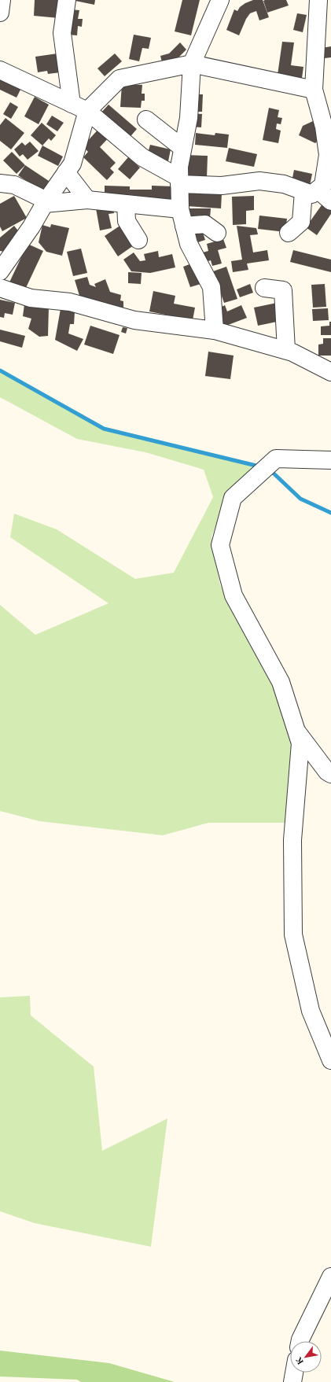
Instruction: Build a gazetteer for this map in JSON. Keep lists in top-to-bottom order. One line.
{"north":"bottom left"}
